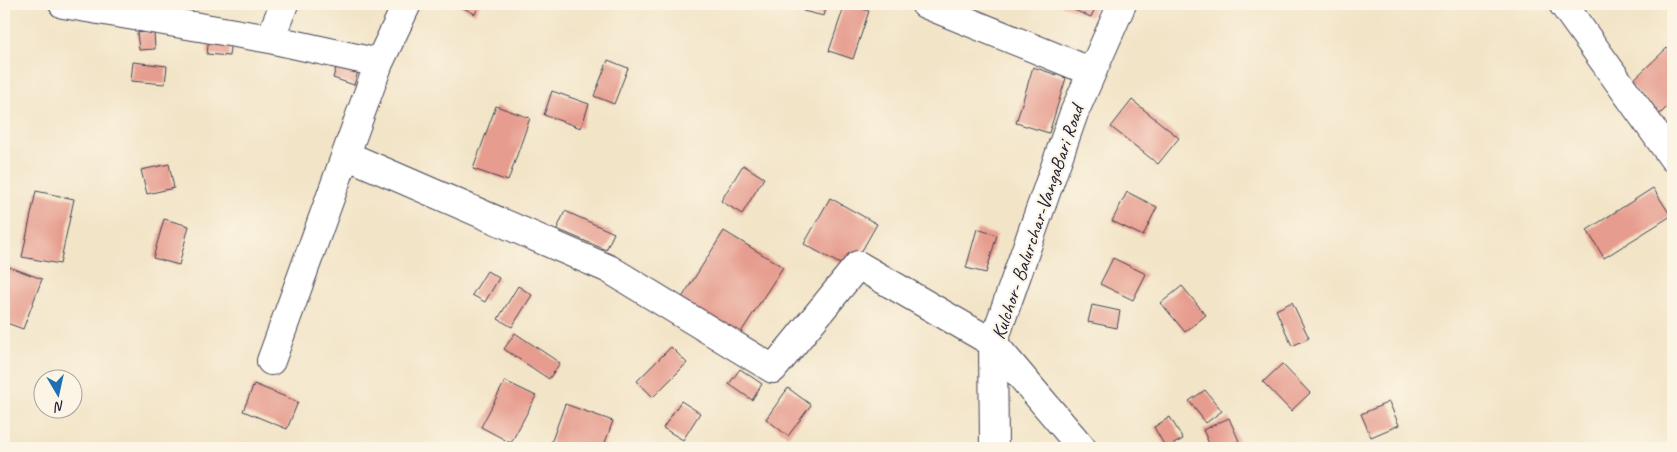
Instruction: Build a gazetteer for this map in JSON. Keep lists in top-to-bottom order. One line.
{"streets":{"street":["Kulchor- Balurchar-VangaBari Road"]},"north":"bottom"}
